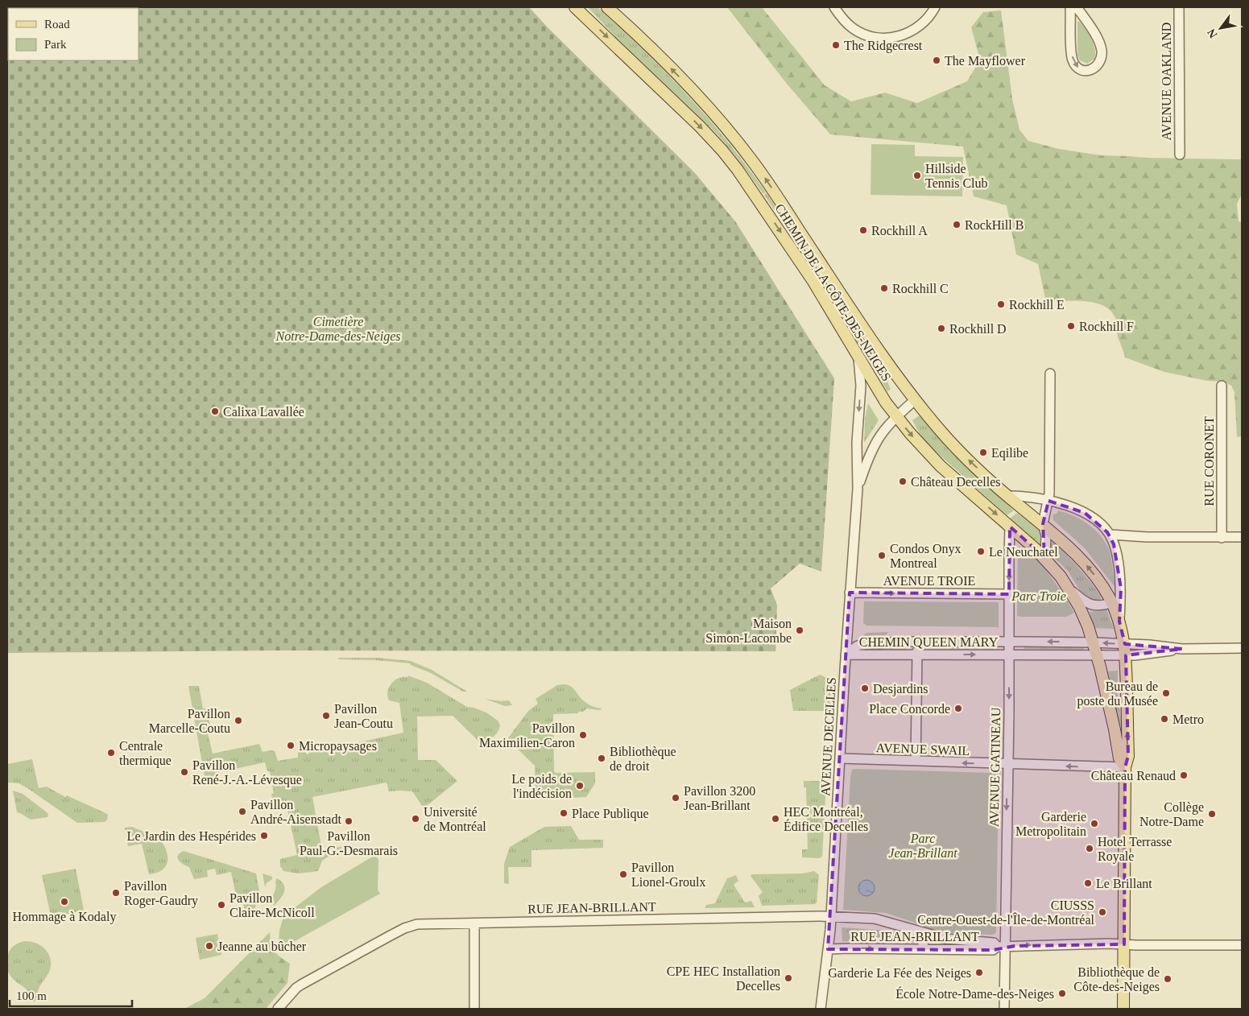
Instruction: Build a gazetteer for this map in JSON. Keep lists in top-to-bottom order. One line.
{"streets":{"main road":["CHEMIN DE LA CÔTE-DES-NEIGES"],"street":["AVENUE OAKLAND","RUE CORONET","AVENUE TROIE","CHEMIN QUEEN MARY","AVENUE DECELLES","AVENUE SWAIL","AVENUE GATINEAU","RUE JEAN-BRILLANT"]},"crossings":[["CHEMIN DE LA CÔTE-DES-NEIGES","CHEMIN QUEEN MARY"],["CHEMIN DE LA CÔTE-DES-NEIGES","AVENUE DECELLES"],["CHEMIN DE LA CÔTE-DES-NEIGES","AVENUE SWAIL"],["CHEMIN DE LA CÔTE-DES-NEIGES","AVENUE GATINEAU"],["CHEMIN DE LA CÔTE-DES-NEIGES","RUE JEAN-BRILLANT"],["AVENUE TROIE","AVENUE DECELLES"],["AVENUE TROIE","AVENUE GATINEAU"],["CHEMIN QUEEN MARY","AVENUE DECELLES"],["CHEMIN QUEEN MARY","AVENUE GATINEAU"],["AVENUE DECELLES","AVENUE SWAIL"],["AVENUE DECELLES","RUE JEAN-BRILLANT"],["AVENUE SWAIL","AVENUE GATINEAU"],["AVENUE GATINEAU","RUE JEAN-BRILLANT"]],"one_way":["AVENUE TROIE","AVENUE SWAIL","AVENUE GATINEAU"],"parks":["Cimetière Notre-Dame-des-Neiges","Parc Troie","Parc Jean-Brillant"],"places":["The Ridgecrest","The Mayflower","Hillside Tennis Club","RockHill B","Rockhill A","Rockhill C","Rockhill E","Rockhill F","Rockhill D","Calixa Lavallée","Eqilibe","Château Decelles","Le Neuchatel","Condos Onyx Montreal","Maison Simon-Lacombe","Desjardins","Bureau de poste du Musée","Place Concorde","Pavillon Jean-Coutu","Metro","Pavillon Marcelle-Coutu","Pavillon Maximilien-Caron","Micropaysages","Centrale thermique","Bibliothèque de droit","Pavillon René-J.-A.-Lévesque","Château Renaud","Le poids de l'indécision","Pavillon 3200 Jean-Brillant","Pavillon André-Aisenstadt","Place Publique","Collège Notre-Dame","Université de Montréal","HEC Montréal, Édifice Decelles","Pavillon Paul-G.-Desmarais","Garderie Metropolitain","Le Jardin des Hespérides","Hotel Terrasse Royale","Pavillon Lionel-Groulx","Le Brillant","Pavillon Roger-Gaudry","Hommage à Kodaly","Pavillon Claire-McNicoll","CIUSSS Centre-Ouest-de-l'Île-de-Montréal","Jeanne au bûcher","Garderie La Fée des Neiges","CPE HEC Installation Decelles","Bibliothèque de Côte-des-Neiges","École Notre-Dame-des-Neiges"],"legend":["Road","Park"],"scale_bar":"100 m","north":"bottom left"}
